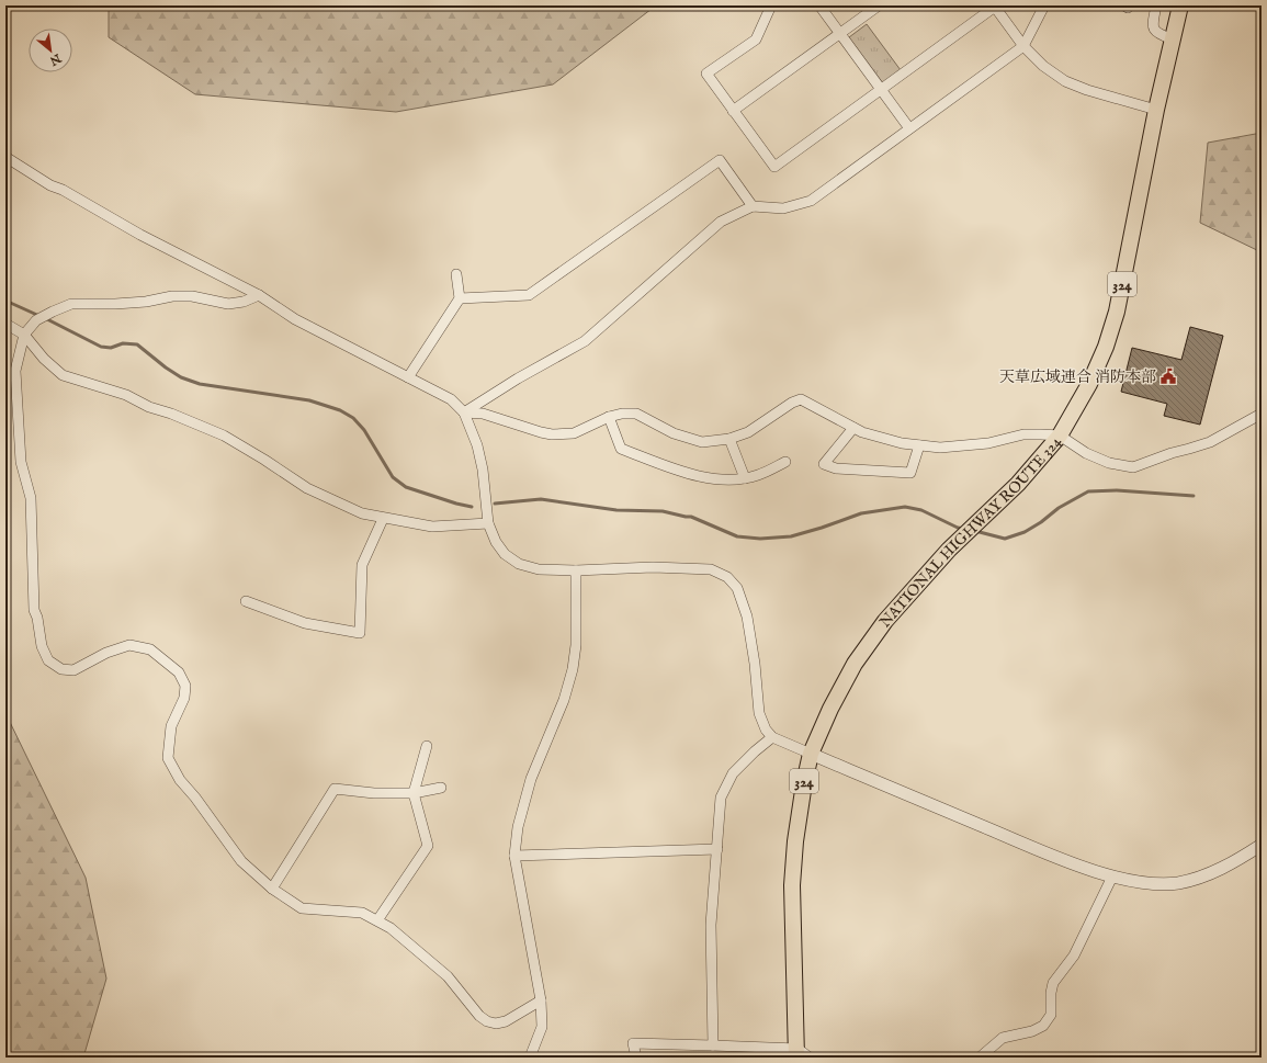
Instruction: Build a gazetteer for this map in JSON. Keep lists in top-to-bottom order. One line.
{"streets":{"highway":["324","NATIONAL HIGHWAY ROUTE 324"]},"places":{"public building":["天草広域連合 消防本部"]},"north":"bottom right"}
